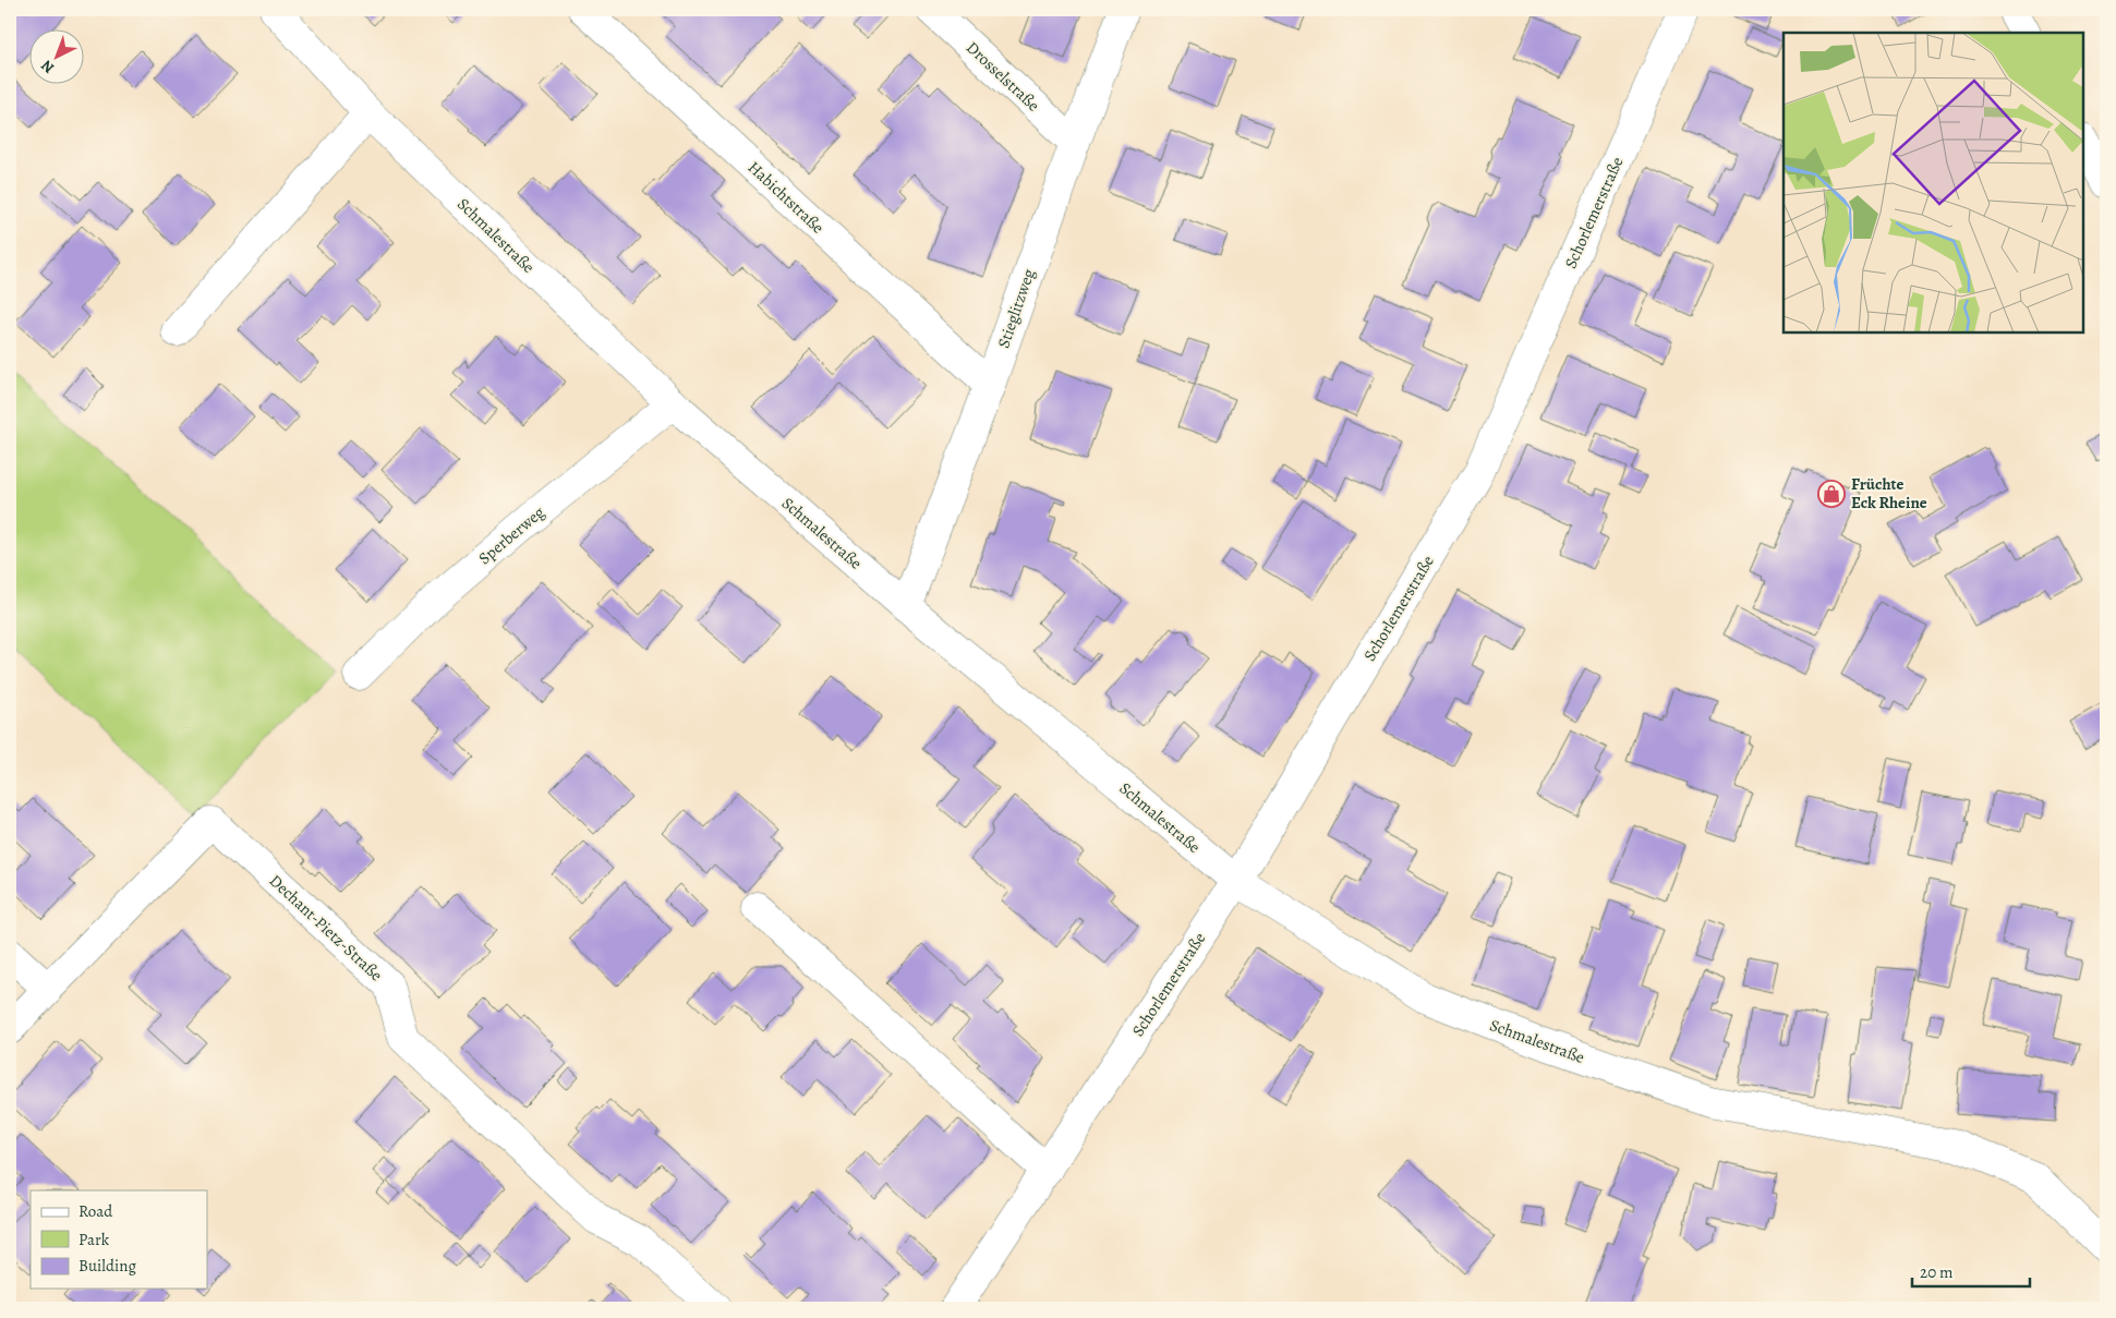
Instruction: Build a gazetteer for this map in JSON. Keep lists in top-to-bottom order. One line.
{"streets":{"street":["Drosselstraße","Habichtstraße","Schorlemerstraße","Schmalestraße","Stieglitzweg","Sperberweg","Dechant-Pietz-Straße"]},"crossings":[["Drosselstraße","Stieglitzweg"],["Habichtstraße","Stieglitzweg"],["Schorlemerstraße","Schmalestraße"],["Schmalestraße","Stieglitzweg"],["Schmalestraße","Sperberweg"]],"places":{"shop":["Früchte Eck Rheine"]},"legend":["Road","Park","Building"],"scale_bar":"20 m","north":"bottom left"}
